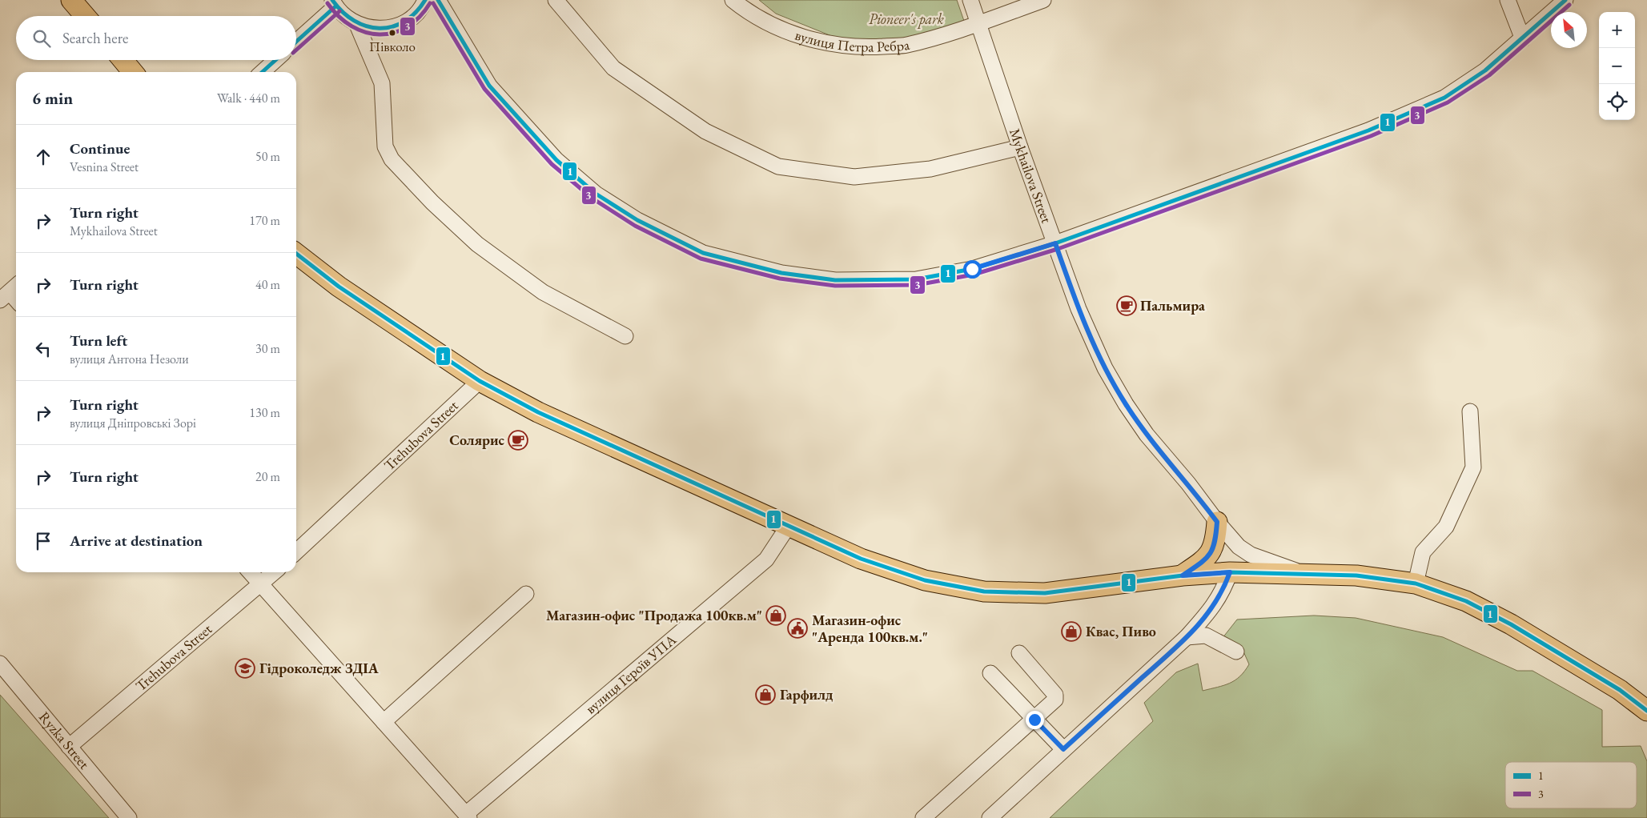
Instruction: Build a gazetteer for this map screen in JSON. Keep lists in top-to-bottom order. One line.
{"streets":{"street":["вулиця Петра Ребра","Mykhailova Street","Trehubova Street","вулиця Героїв УПА","Ryzka Street"]},"crossings":[["вулиця Петра Ребра","Mykhailova Street"],["Trehubova Street","Ryzka Street"]],"parks":["Pioneer's park"],"places":{"other":["Півколо"],"cafe":["Пальмира","Солярис"],"shop":["Магазин-офис \"Продажа 100кв.м\"","Квас, Пиво","Гарфилд"],"public building":["Магазин-офис \"Аренда 100кв.м.\""],"school or university":["Гідроколедж ЗДIА"]},"lines":["transit line 1","transit line 3"],"legend":["1","3"],"north":"top left","page":{"map_buttons":["+","−"],"search":"Search here","heading":["6 min","Walk · 440 m"],"list":[["Continue","Vesnina Street","50 m"],["Turn right","Mykhailova Street","170 m"],["Turn right","40 m"],["Turn left","вулиця Антона Незоли","30 m"],["Turn right","вулиця Дніпровські Зорі","130 m"],["Turn right","20 m"],"Arrive at destination"]}}
